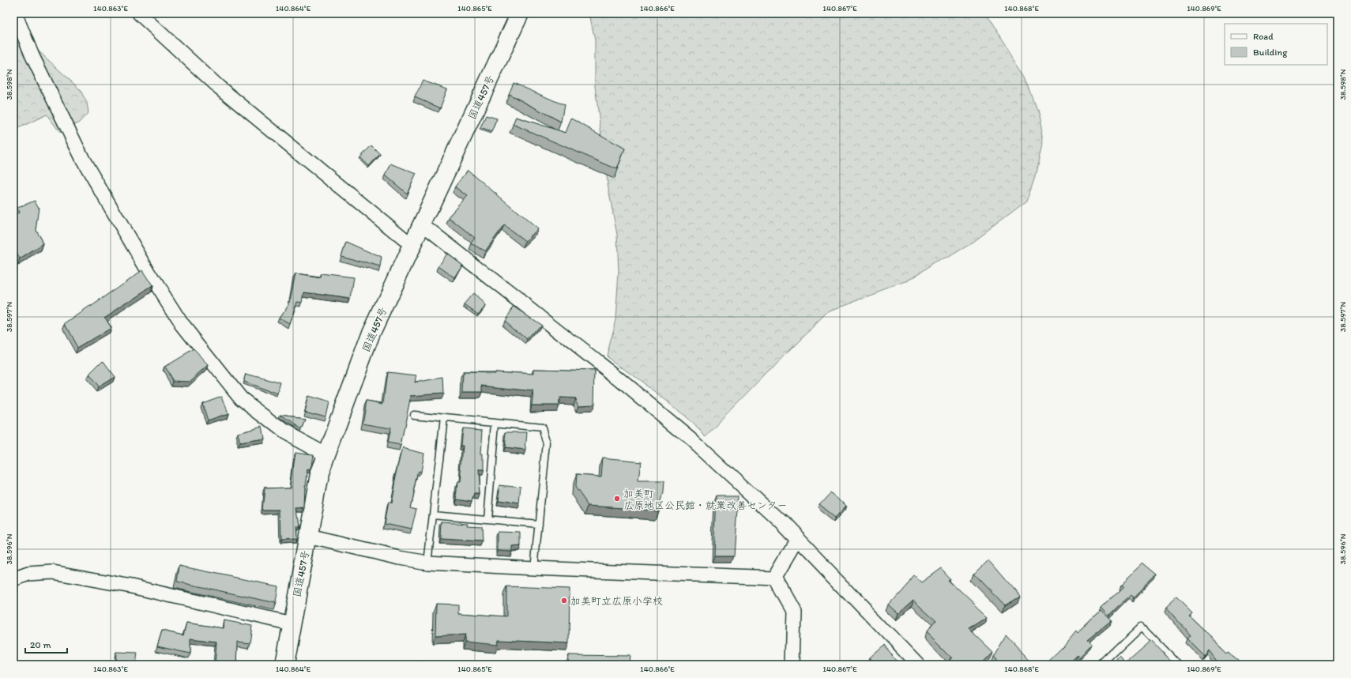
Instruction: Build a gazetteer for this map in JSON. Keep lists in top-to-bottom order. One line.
{"streets":{"highway":["国道457号"]},"places":["加美町 広原地区公民館・就業改善センター","加美町立広原小学校"],"legend":["Road","Building"],"scale_bar":"20 m","coordinates":["140.863°E","140.864°E","140.865°E","140.866°E","140.867°E","140.868°E","140.869°E","38.598°N","38.597°N","38.596°N"]}
